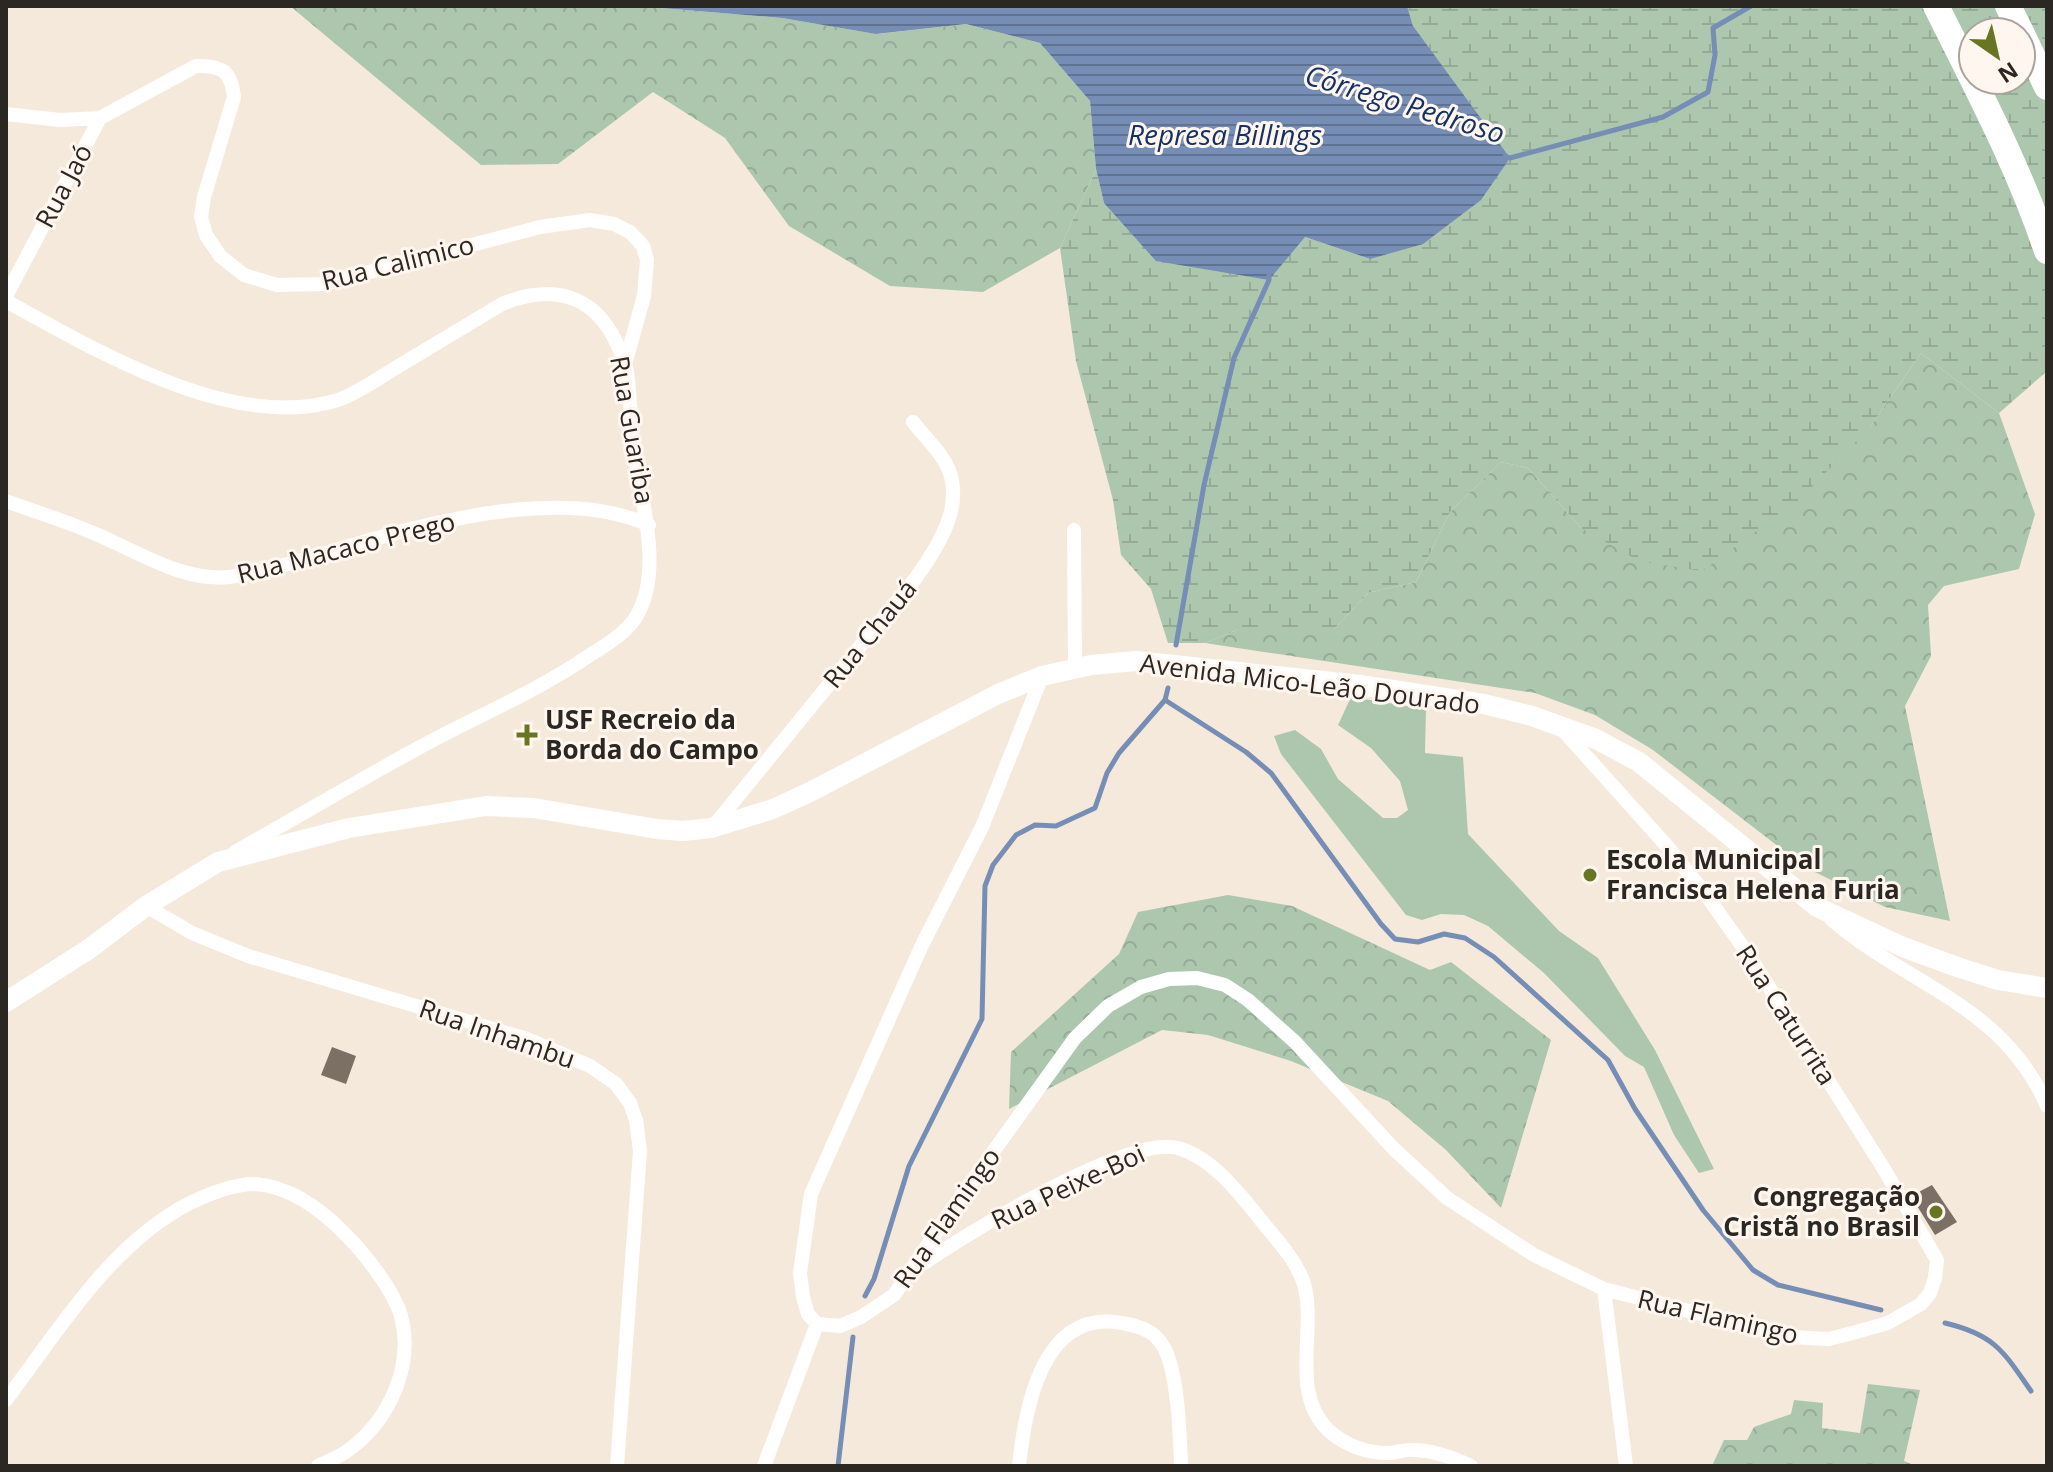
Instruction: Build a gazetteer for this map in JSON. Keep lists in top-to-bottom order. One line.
{"streets":{"street":["Rua Jaó","Rua Calimico","Rua Guariba","Rua Macaco Prego","Rua Chauá","Avenida Mico-Leão Dourado","Rua Caturrita","Rua Inhambu","Rua Peixe-Boi","Rua Flamingo"]},"crossings":[["Rua Jaó","Rua Calimico"],["Rua Jaó","Rua Guariba"],["Rua Calimico","Rua Guariba"],["Rua Guariba","Rua Macaco Prego"],["Rua Guariba","Avenida Mico-Leão Dourado"],["Rua Chauá","Avenida Mico-Leão Dourado"],["Avenida Mico-Leão Dourado","Rua Caturrita"],["Avenida Mico-Leão Dourado","Rua Inhambu"],["Rua Caturrita","Rua Flamingo"],["Rua Peixe-Boi","Rua Flamingo"]],"water":["Córrego Pedroso","Represa Billings"],"places":{"health":["USF Recreio da Borda do Campo"],"other":["Escola Municipal Francisca Helena Furia","Congregação Cristã no Brasil"]},"north":"bottom right"}
